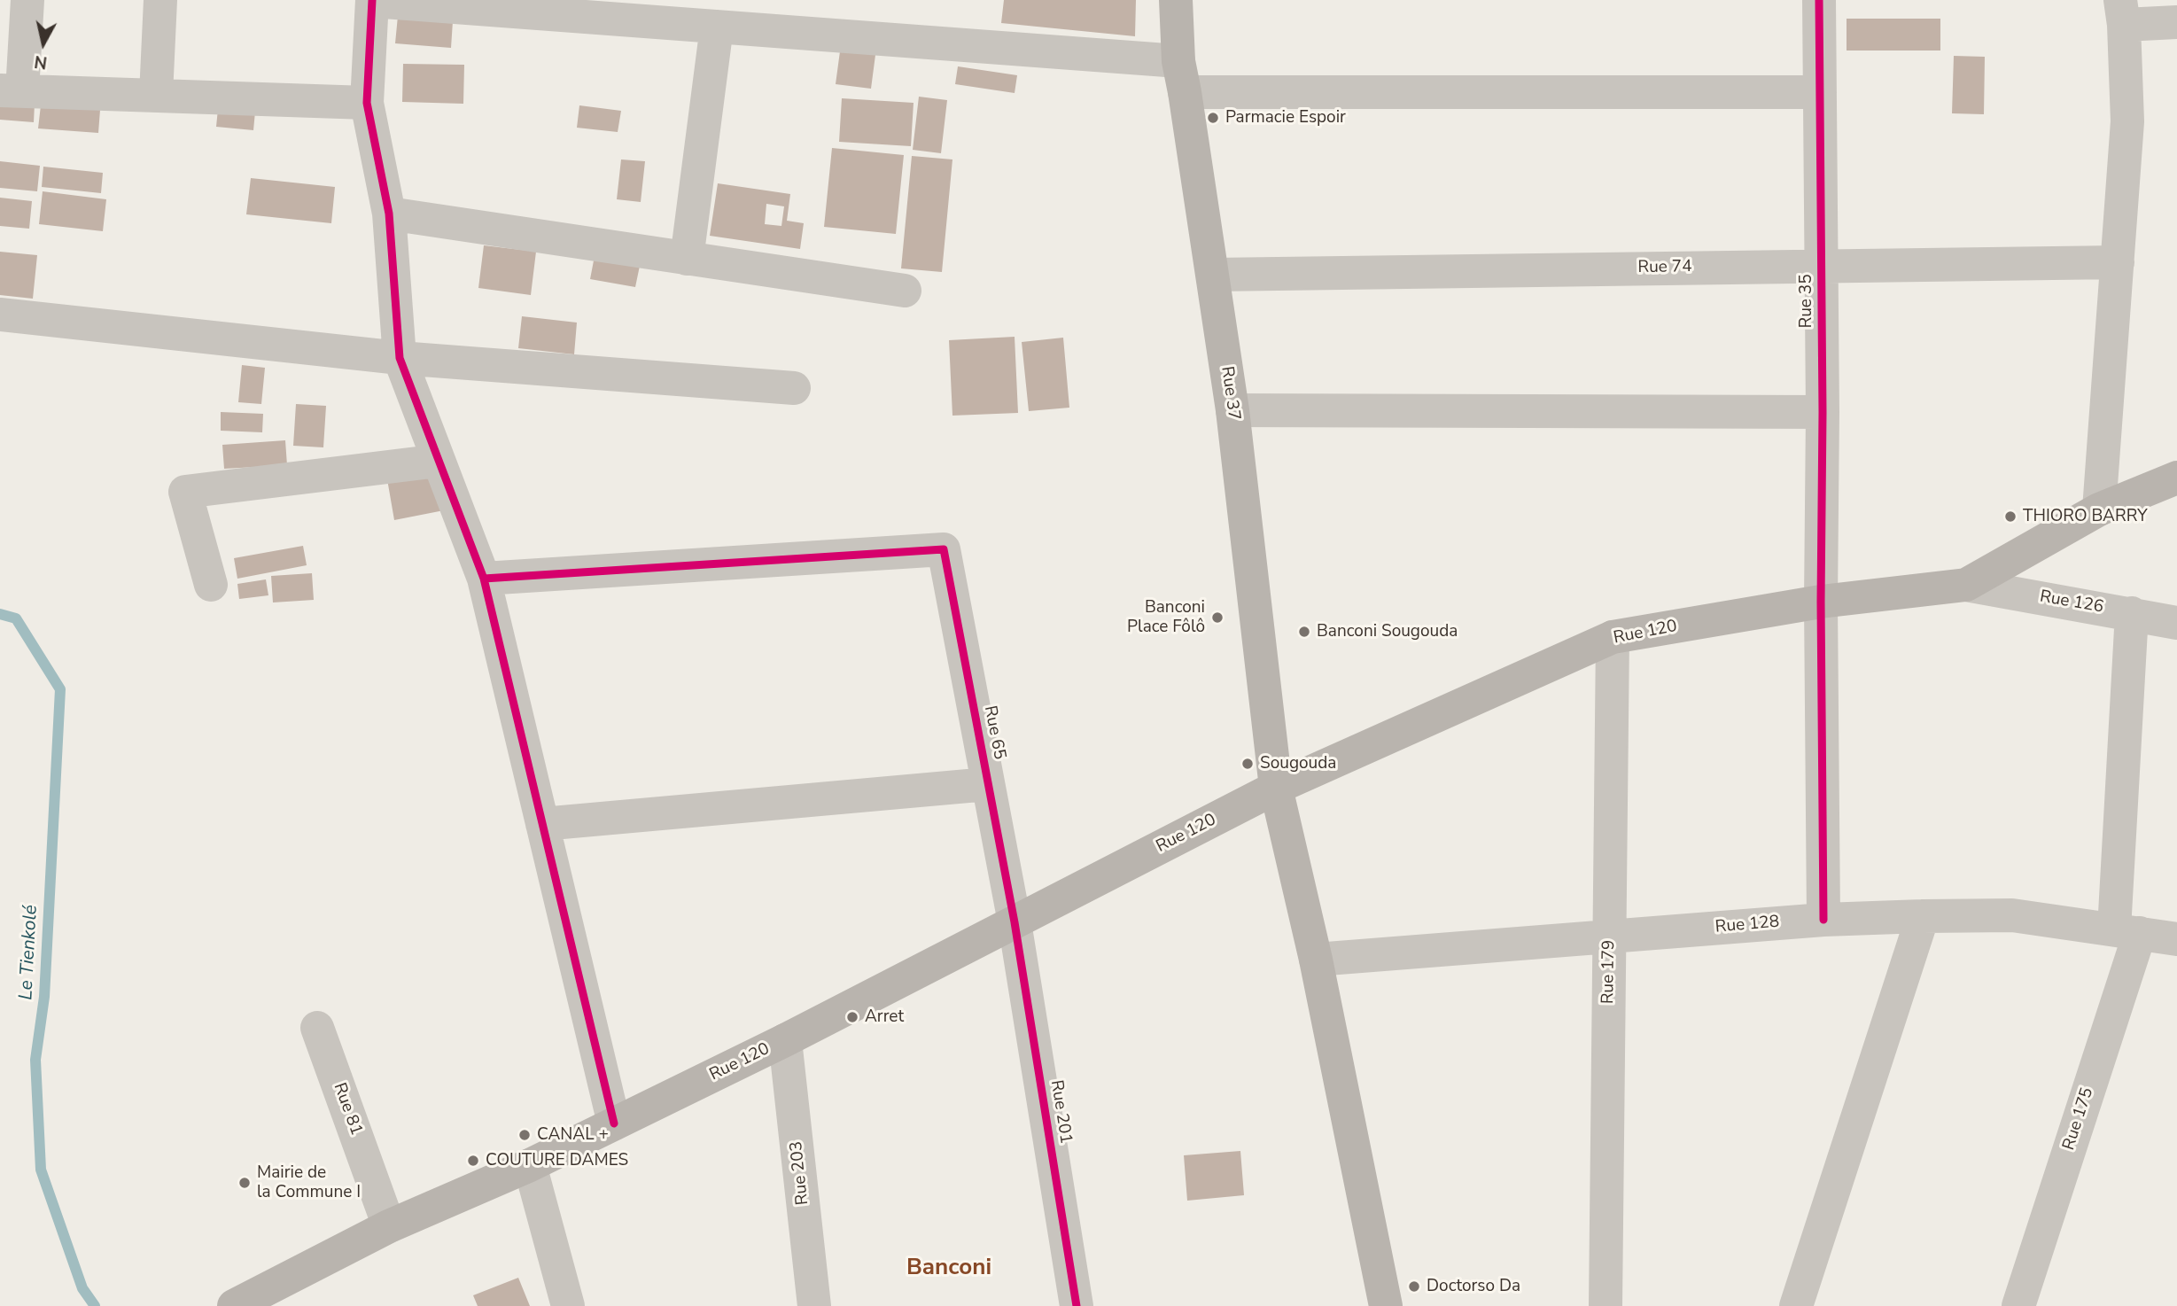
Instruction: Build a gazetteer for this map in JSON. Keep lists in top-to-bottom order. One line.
{"streets":{"main road":["Rue 37","Rue 120"],"street":["Rue 74","Rue 35","Rue 126","Rue 65","Rue 128","Rue 179","Rue 81","Rue 201","Rue 175","Rue 203"]},"crossings":[["Rue 74","Rue 35"],["Rue 74","Rue 37"],["Rue 35","Rue 120"],["Rue 35","Rue 128"],["Rue 37","Rue 120"],["Rue 37","Rue 128"],["Rue 126","Rue 120"],["Rue 126","Rue 175"],["Rue 120","Rue 65"],["Rue 120","Rue 179"],["Rue 120","Rue 81"],["Rue 120","Rue 201"],["Rue 120","Rue 203"],["Rue 65","Rue 201"],["Rue 128","Rue 179"],["Rue 128","Rue 175"]],"districts":["Banconi"],"water":["Le Tienkolé"],"places":["Parmacie Espoir","THIORO BARRY","Banconi Place Fôlô","Banconi Sougouda","Sougouda","Arret","CANAL +","COUTURE DAMES","Mairie de la Commune I","Doctorso Da"],"north":"bottom"}
